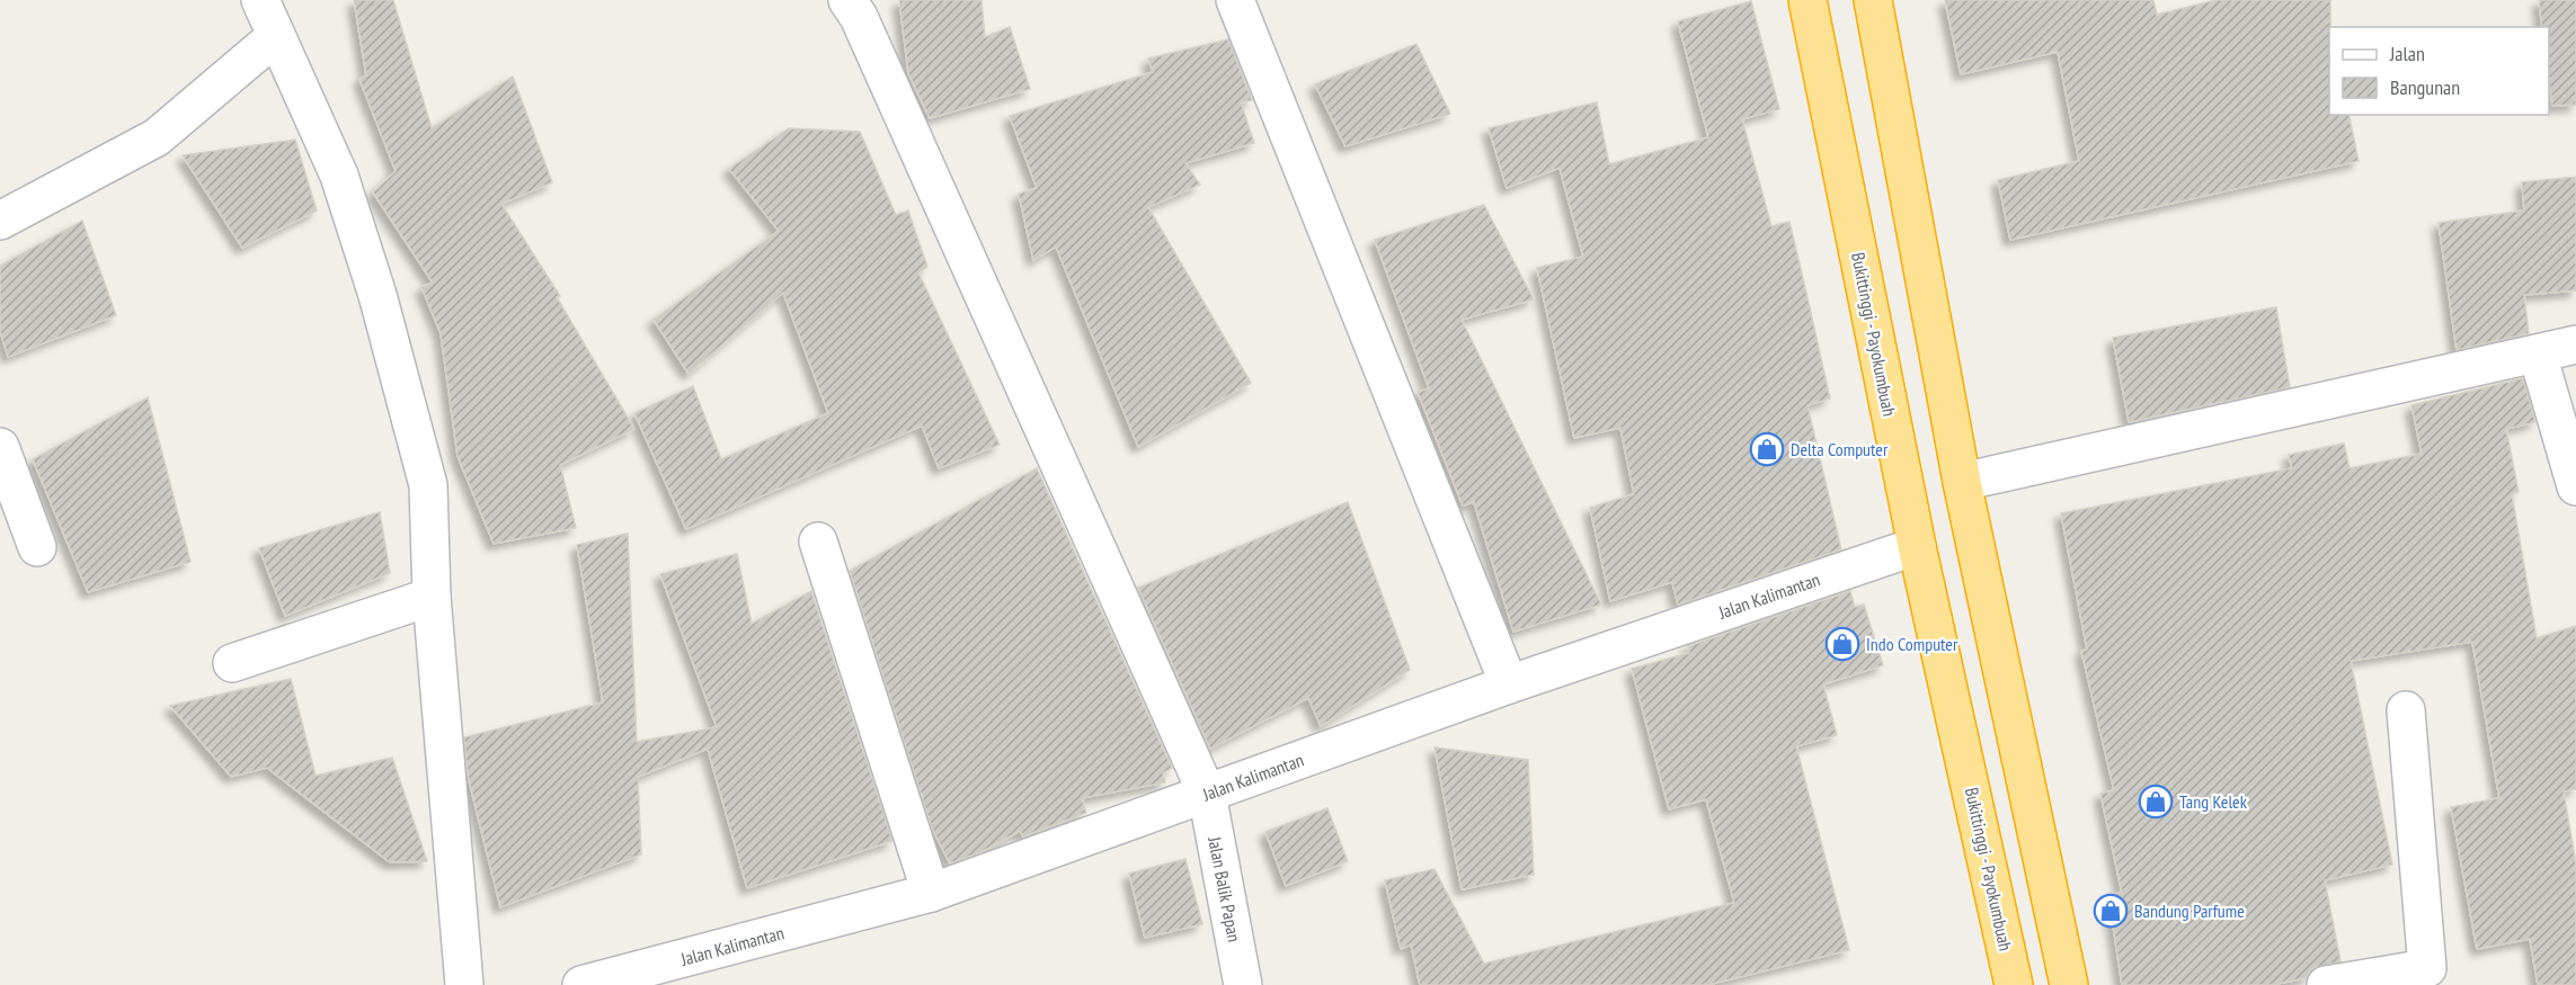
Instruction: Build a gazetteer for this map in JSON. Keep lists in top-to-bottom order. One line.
{"streets":{"highway":["Bukittinggi - Payokumbuah"],"street":["Jalan Kalimantan","Jalan Balik Papan"]},"crossings":[["Bukittinggi - Payokumbuah","Jalan Kalimantan"],["Jalan Kalimantan","Jalan Balik Papan"]],"places":{"shop":["Delta Computer","Indo Computer","Tang Kelek","Bandung Parfume"]},"legend":["Jalan","Bangunan"]}
